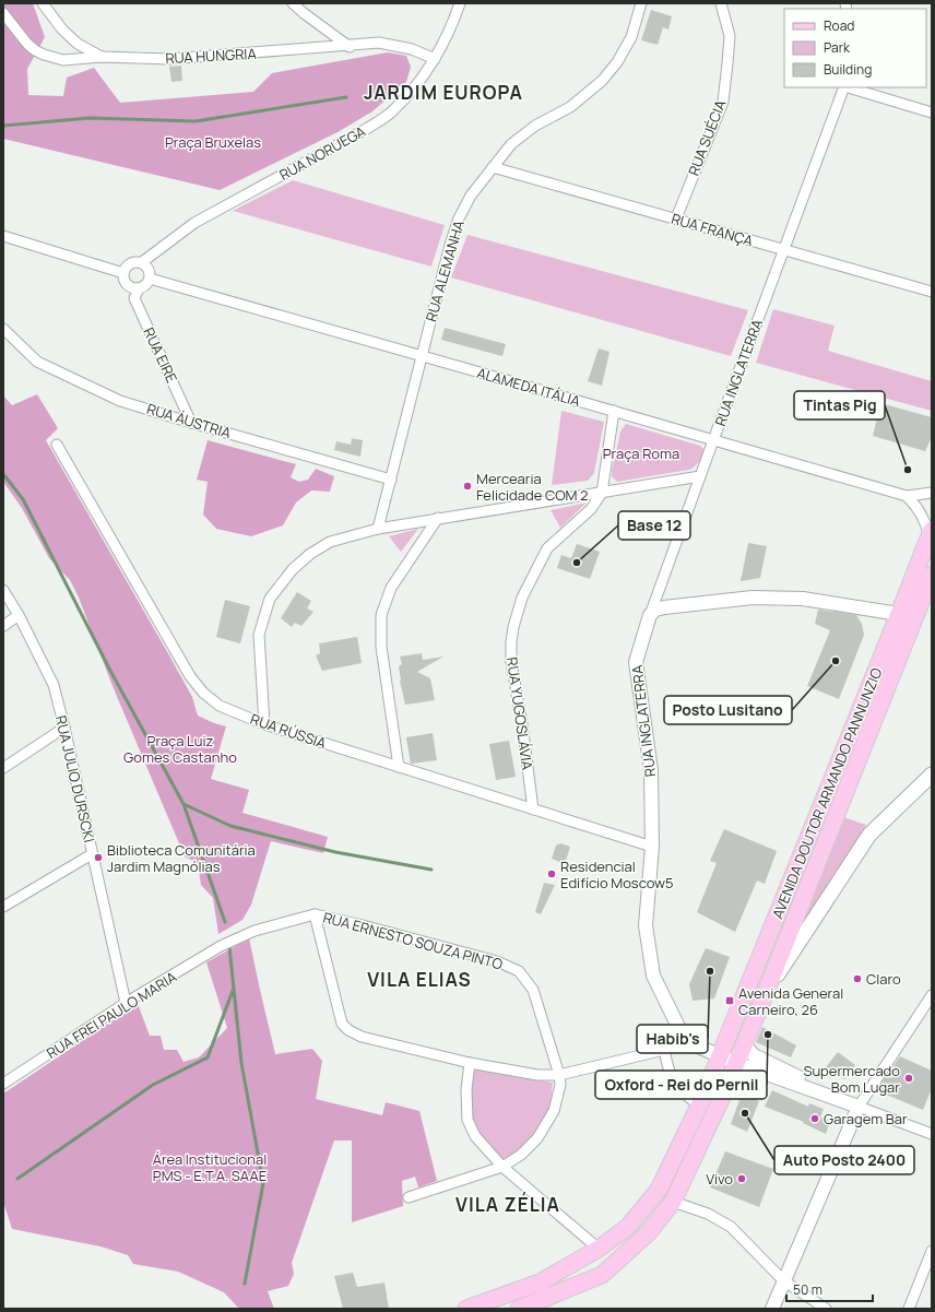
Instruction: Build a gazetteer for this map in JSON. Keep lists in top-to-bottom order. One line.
{"streets":{"main road":["AVENIDA DOUTOR ARMANDO PANNUNZIO"],"street":["RUA HUNGRIA","RUA SUÉCIA","RUA NORUEGA","RUA FRANÇA","RUA ALEMANHA","RUA EIRE","RUA INGLATERRA","ALAMEDA ITÁLIA","RUA ÁUSTRIA","RUA YUGOSLÁVIA","RUA RÚSSIA","RUA JULIO DURSCKI","RUA ERNESTO SOUZA PINTO","RUA FREI PAULO MARIA"]},"crossings":[["RUA HUNGRIA","RUA NORUEGA"],["RUA SUÉCIA","RUA FRANÇA"],["RUA NORUEGA","RUA EIRE"],["RUA NORUEGA","ALAMEDA ITÁLIA"],["RUA FRANÇA","RUA ALEMANHA"],["RUA FRANÇA","RUA INGLATERRA"],["RUA ALEMANHA","ALAMEDA ITÁLIA"],["RUA ALEMANHA","RUA ÁUSTRIA"],["RUA EIRE","ALAMEDA ITÁLIA"],["RUA EIRE","RUA ÁUSTRIA"],["RUA INGLATERRA","ALAMEDA ITÁLIA"],["RUA INGLATERRA","RUA RÚSSIA"],["RUA INGLATERRA","AVENIDA DOUTOR ARMANDO PANNUNZIO"],["ALAMEDA ITÁLIA","RUA YUGOSLÁVIA"],["RUA YUGOSLÁVIA","RUA RÚSSIA"],["RUA JULIO DURSCKI","RUA FREI PAULO MARIA"],["RUA ERNESTO SOUZA PINTO","RUA FREI PAULO MARIA"]],"districts":["JARDIM EUROPA","VILA ELIAS","VILA ZÉLIA"],"parks":["Praça Bruxelas","Praça Roma","Praça Luiz Gomes Castanho","Área Institucional PMS - E.T.A. SAAE"],"places":{"other":["Tintas Pig","Mercearia Felicidade COM 2","Base 12","Posto Lusitano","Biblioteca Comunitária Jardim Magnólias","Residencial Edifício Moscow5","Habib's","Claro","Oxford - Rei do Pernil","Supermercado Bom Lugar","Auto Posto 2400","Garagem Bar","Vivo"],"transit":["Avenida General Carneiro, 26"]},"legend":["Road","Park","Building"],"scale_bar":"50 m"}
